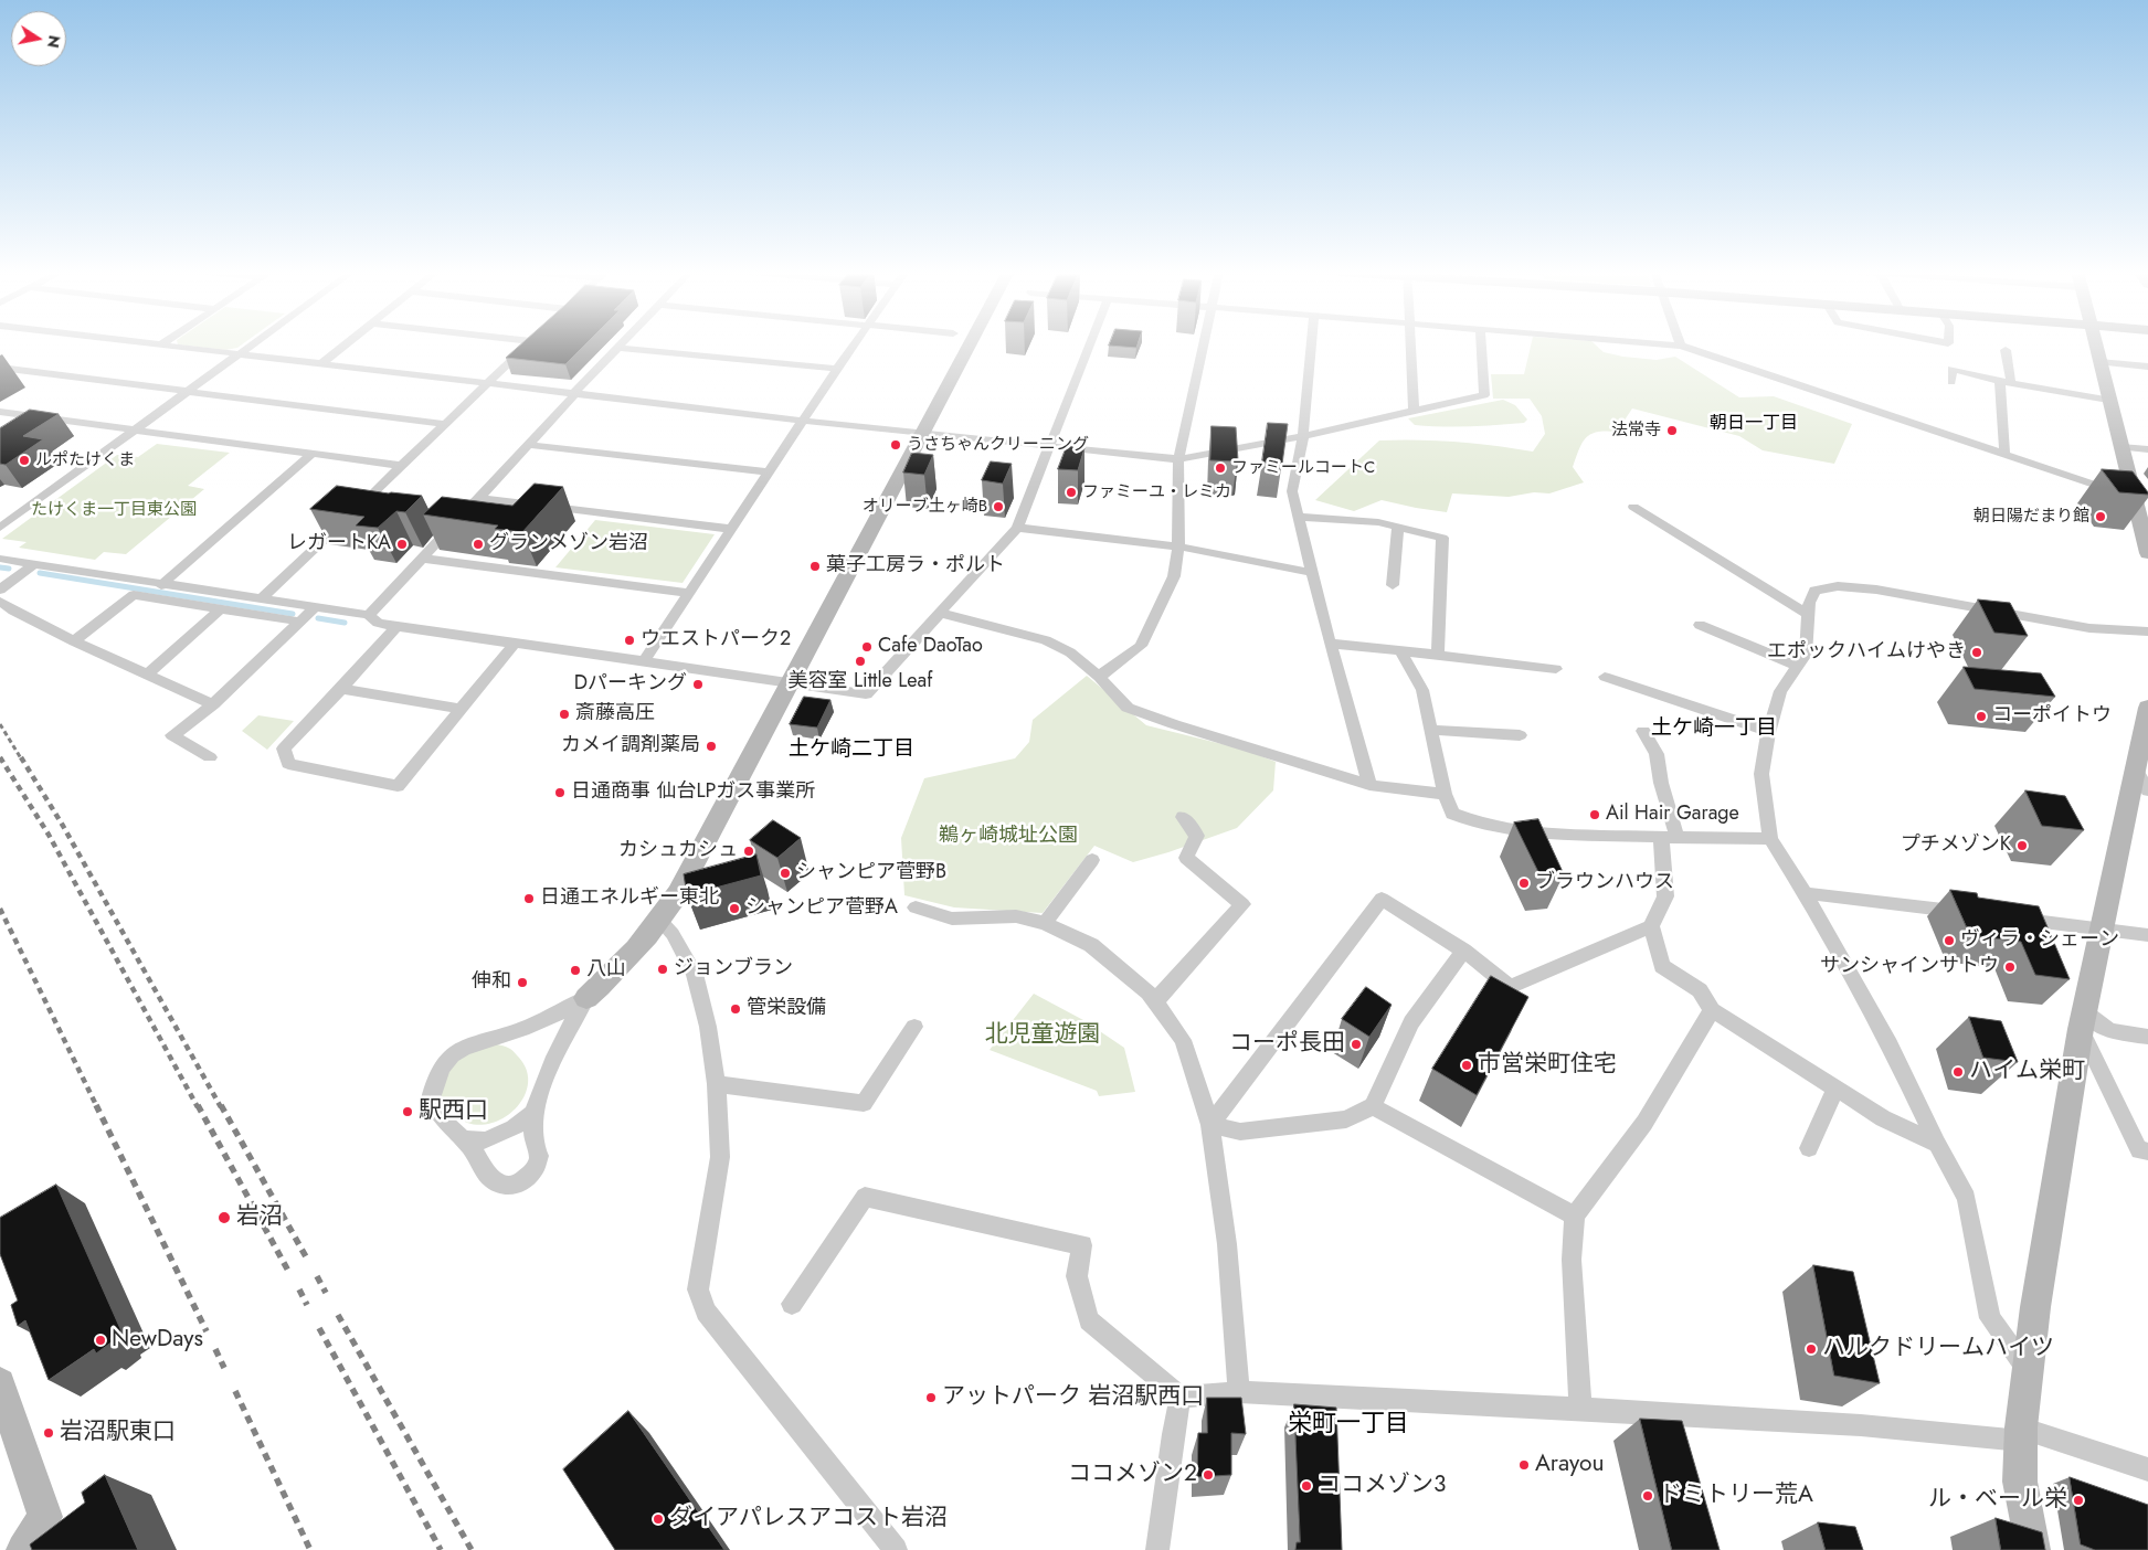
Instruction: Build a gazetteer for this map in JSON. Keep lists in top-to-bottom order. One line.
{"districts":["朝日一丁目","土ケ崎一丁目","土ケ崎二丁目","栄町一丁目"],"parks":["たけくま一丁目東公園","鵜ヶ崎城址公園","北児童遊園"],"places":["法常寺","うさちゃんクリーニング","ルポたけくま","ファミールコートC","ファミーユ・レミカ","オリーブ土ヶ崎B","朝日陽だまり館","レガートKA","グランメゾン岩沼","菓子工房ラ・ポルト","ウエストパーク2","Cafe DaoTao","エポックハイムけやき","美容室 Little Leaf","Dパーキング","斎藤高圧","コーポイトウ","カメイ調剤薬局","日通商事 仙台LPガス事業所","Ail Hair Garage","プチメゾンK","カシュカシュ","シャンピア菅野B","ブラウンハウス","日通エネルギー東北","シャンピア菅野A","ヴィラ・シェーン","サンシャインサトウ","ジョンブラン","八山","伸和","管栄設備","コーポ長田","市営栄町住宅","ハイム栄町","駅西口","岩沼","NewDays","ハルクドリームハイツ","アットパーク 岩沼駅西口","岩沼駅東口","Arayou","ココメゾン2","ココメゾン3","ドミトリー荒A","ル・ベール栄","ダイアパレスアコスト岩沼"],"north":"right"}
